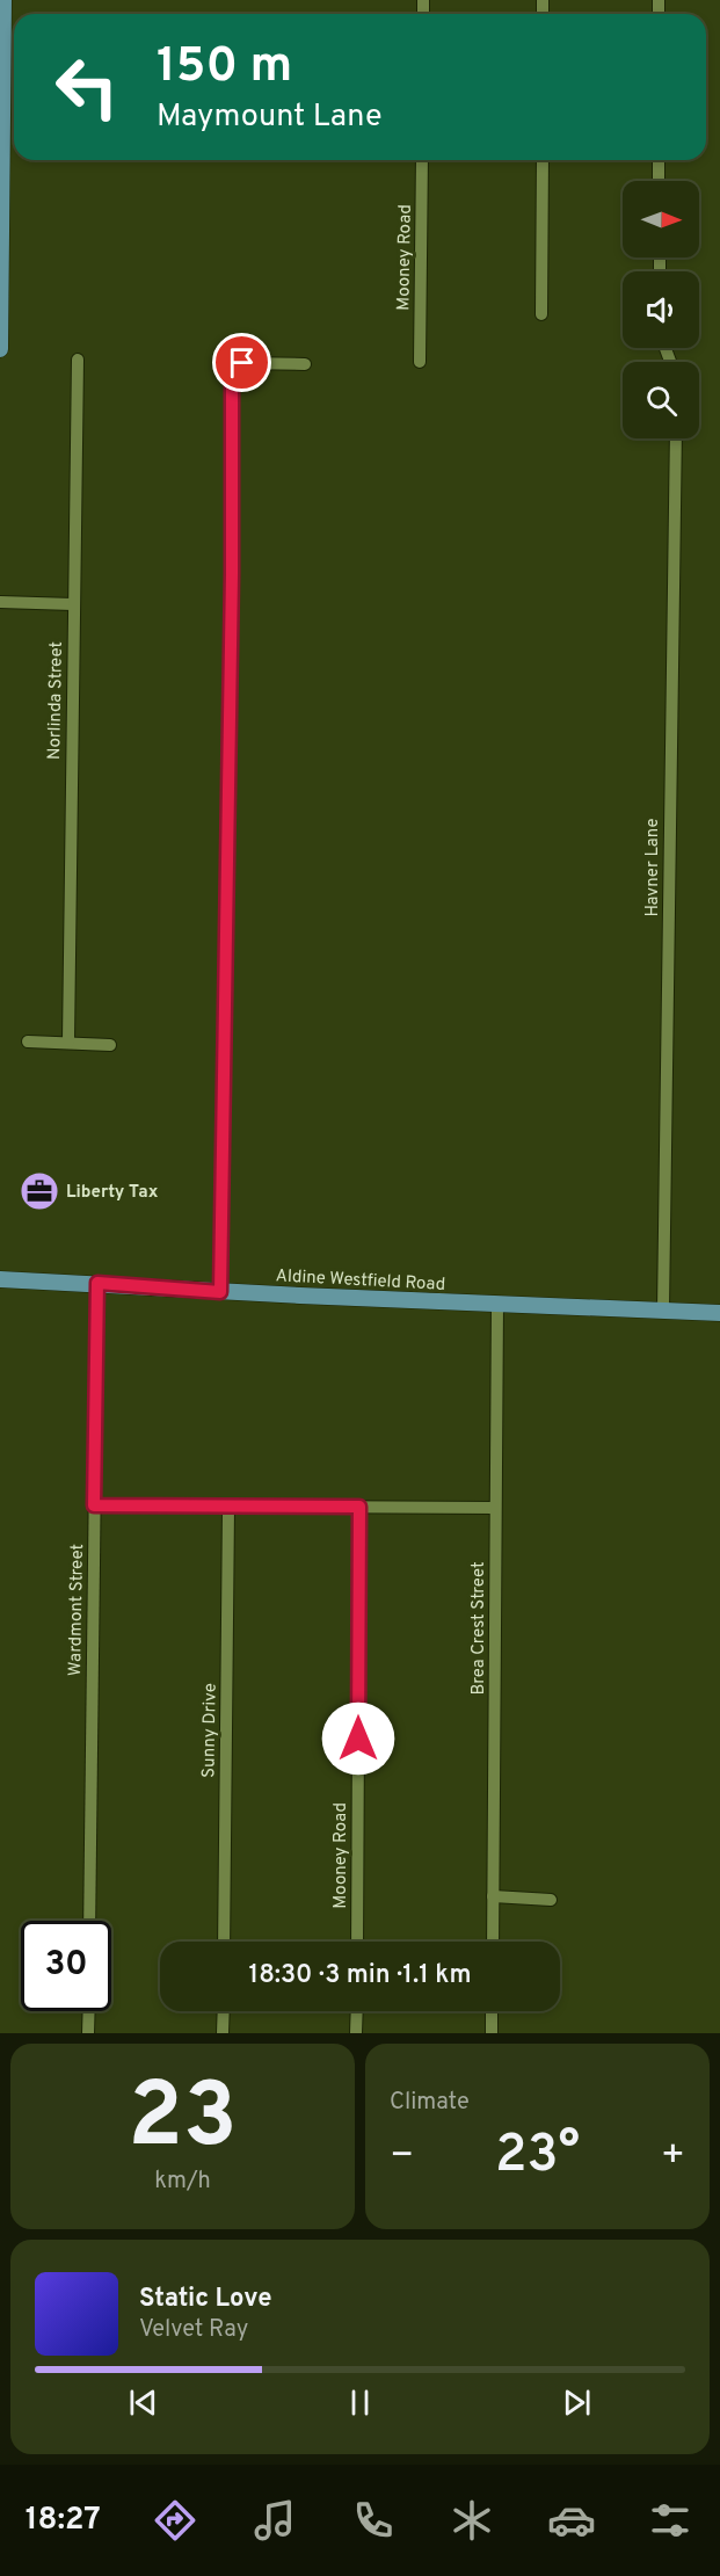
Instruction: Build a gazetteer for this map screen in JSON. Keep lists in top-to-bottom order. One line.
{"streets":{"main road":["Aldine Westfield Road"],"street":["Mooney Road","Norlinda Street","Havner Lane","Wardmont Street","Brea Crest Street","Sunny Drive"]},"crossings":[["Havner Lane","Aldine Westfield Road"],["Aldine Westfield Road","Wardmont Street"],["Aldine Westfield Road","Brea Crest Street"]],"places":{"office":["Liberty Tax"]},"north":"right","page":{"turn":["150 m","Maymount Lane"],"limit":"30","trip":"18:30 · 3 min · 1.1 km","tile":[["23","km/h"],"Climate"],"heat":["−","23°","+"],"song":["Static Love","Velvet Ray"],"tabs":"18:27"}}
